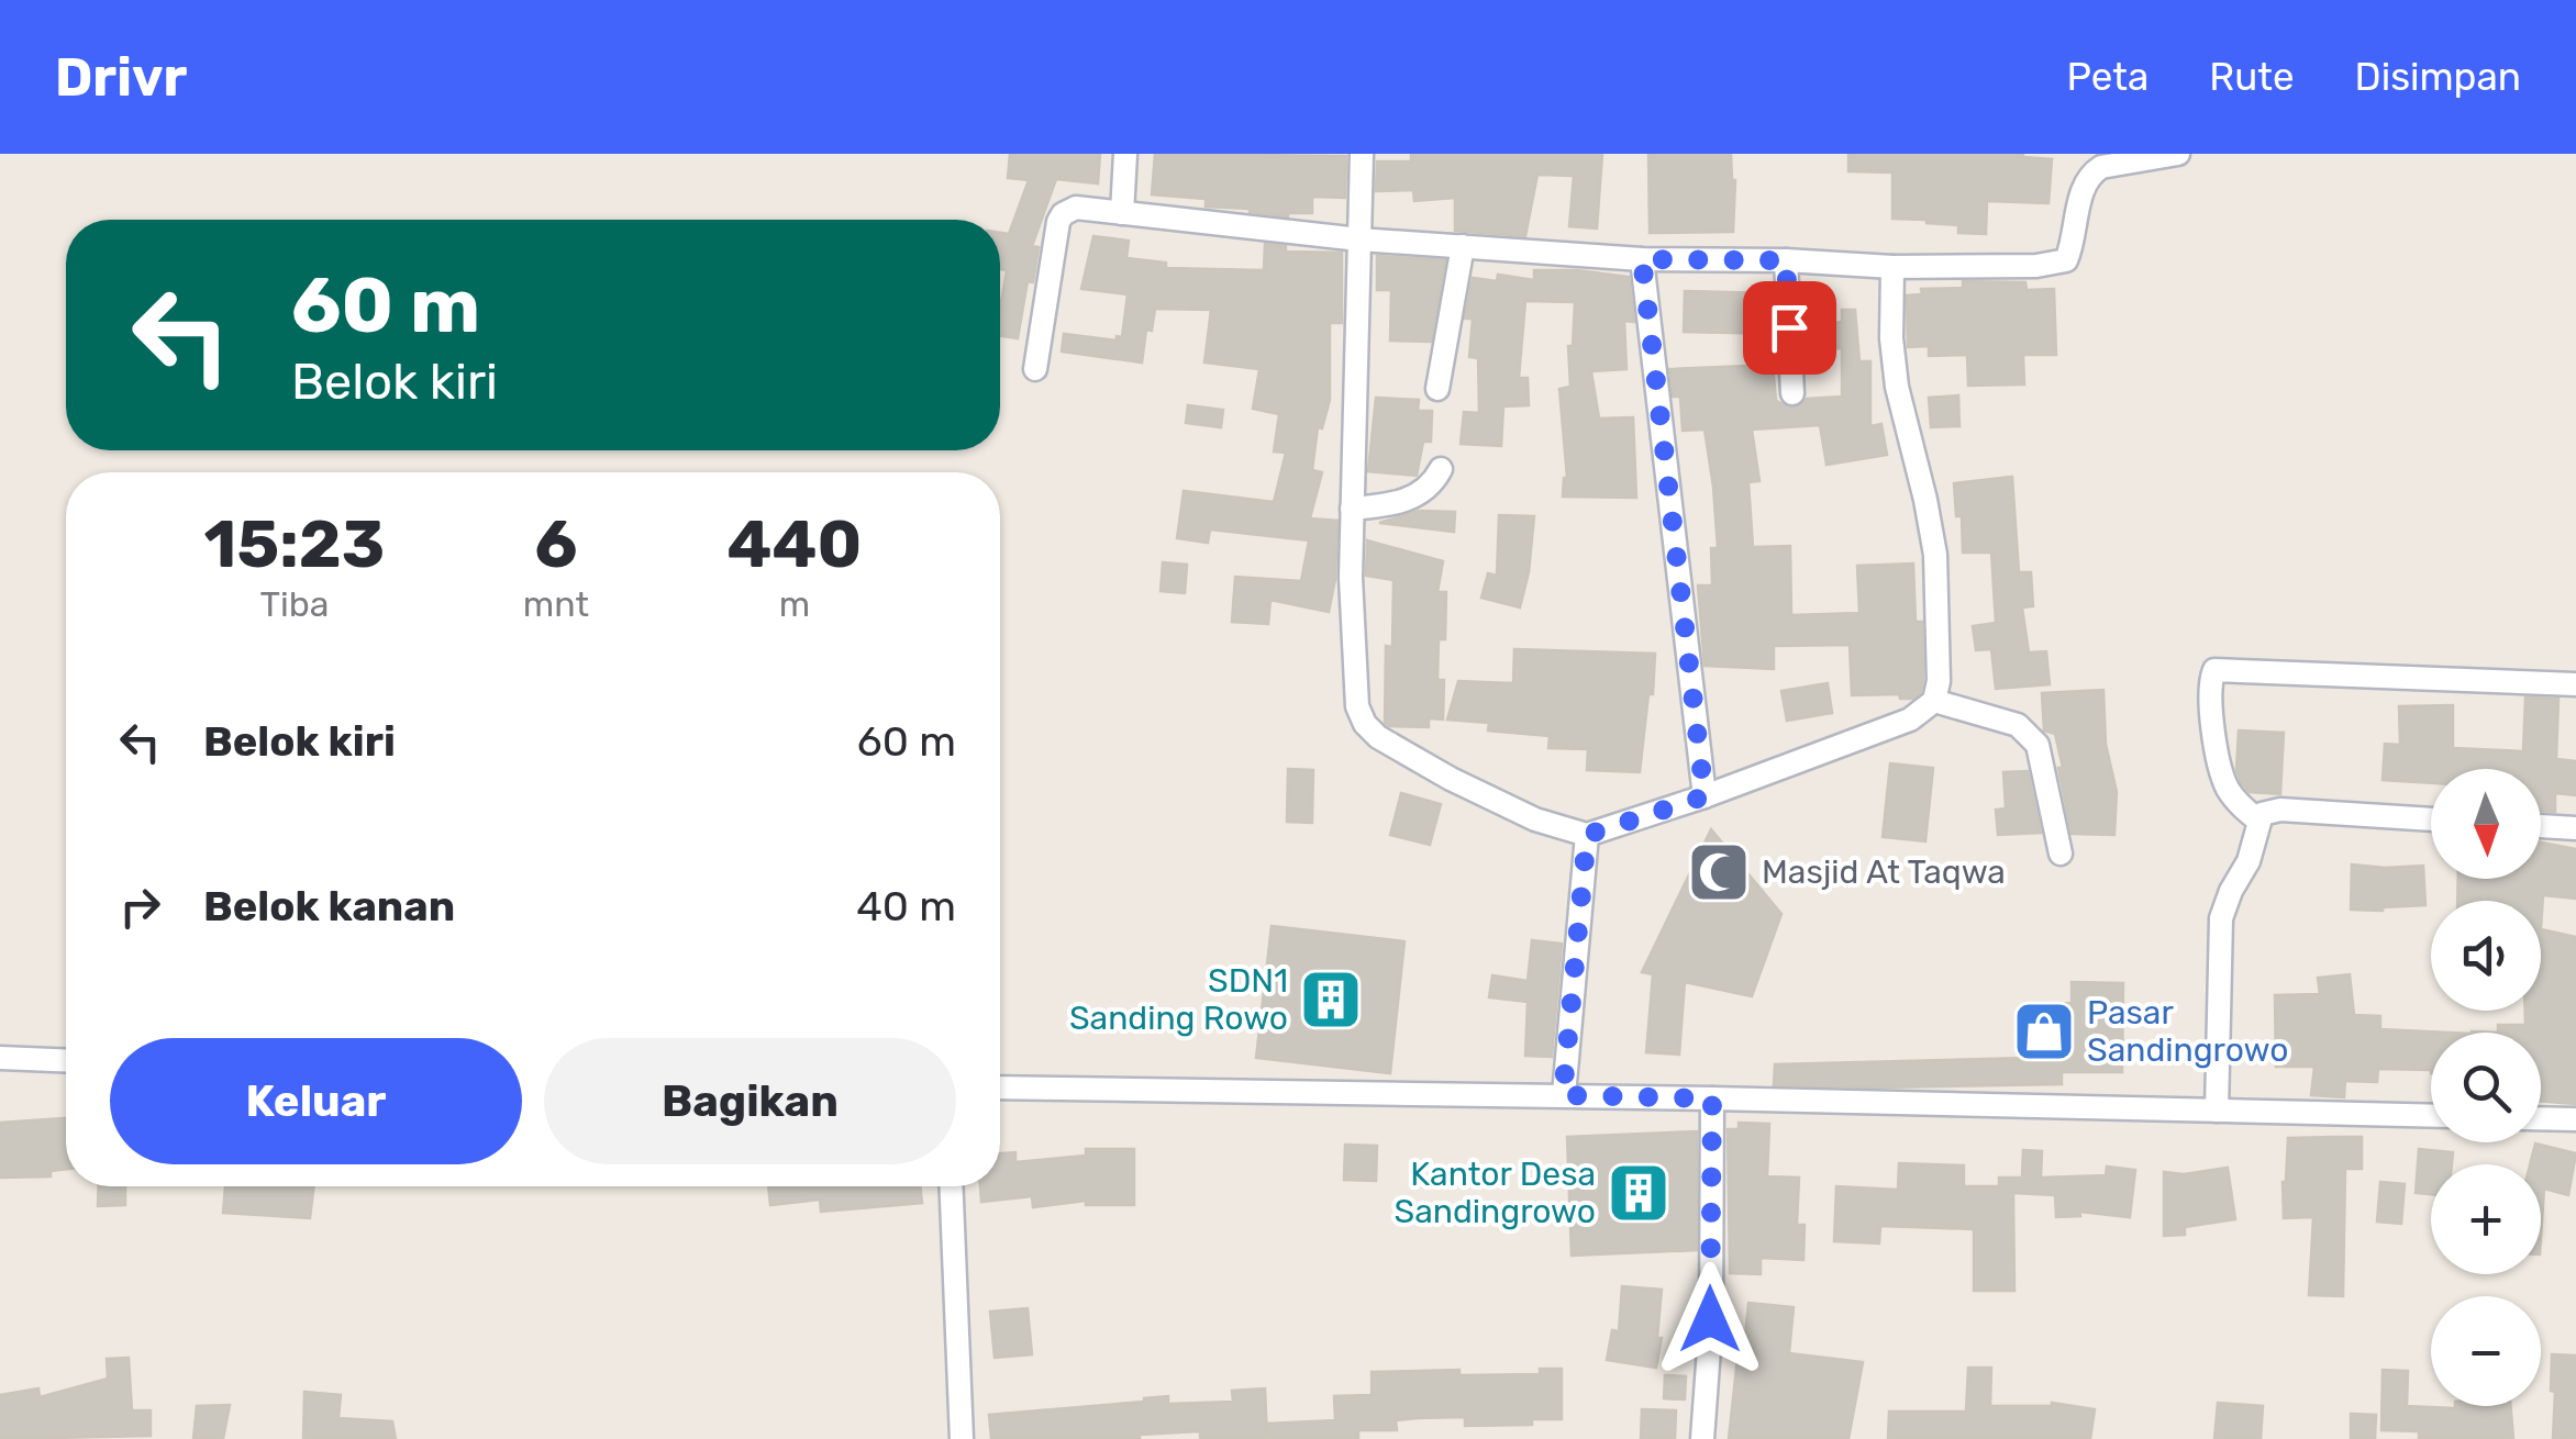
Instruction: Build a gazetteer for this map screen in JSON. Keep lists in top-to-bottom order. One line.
{"places":{"mosque":["Masjid At Taqwa"],"building":["SDN1 Sanding Rowo","Kantor Desa Sandingrowo"],"shop":["Pasar Sandingrowo"]},"north":"bottom","page":{"header":"Drivr","nav":["Peta","Rute","Disimpan"],"turn":["60 m","Belok kiri"],"eta":["15:23","Tiba","6","mnt","440","m"],"list":[{"name":"Belok kiri","value":"60 m"},{"name":"Belok kanan","value":"40 m"}],"map_buttons":["+","−"],"buttons":["Keluar","Bagikan"]}}
